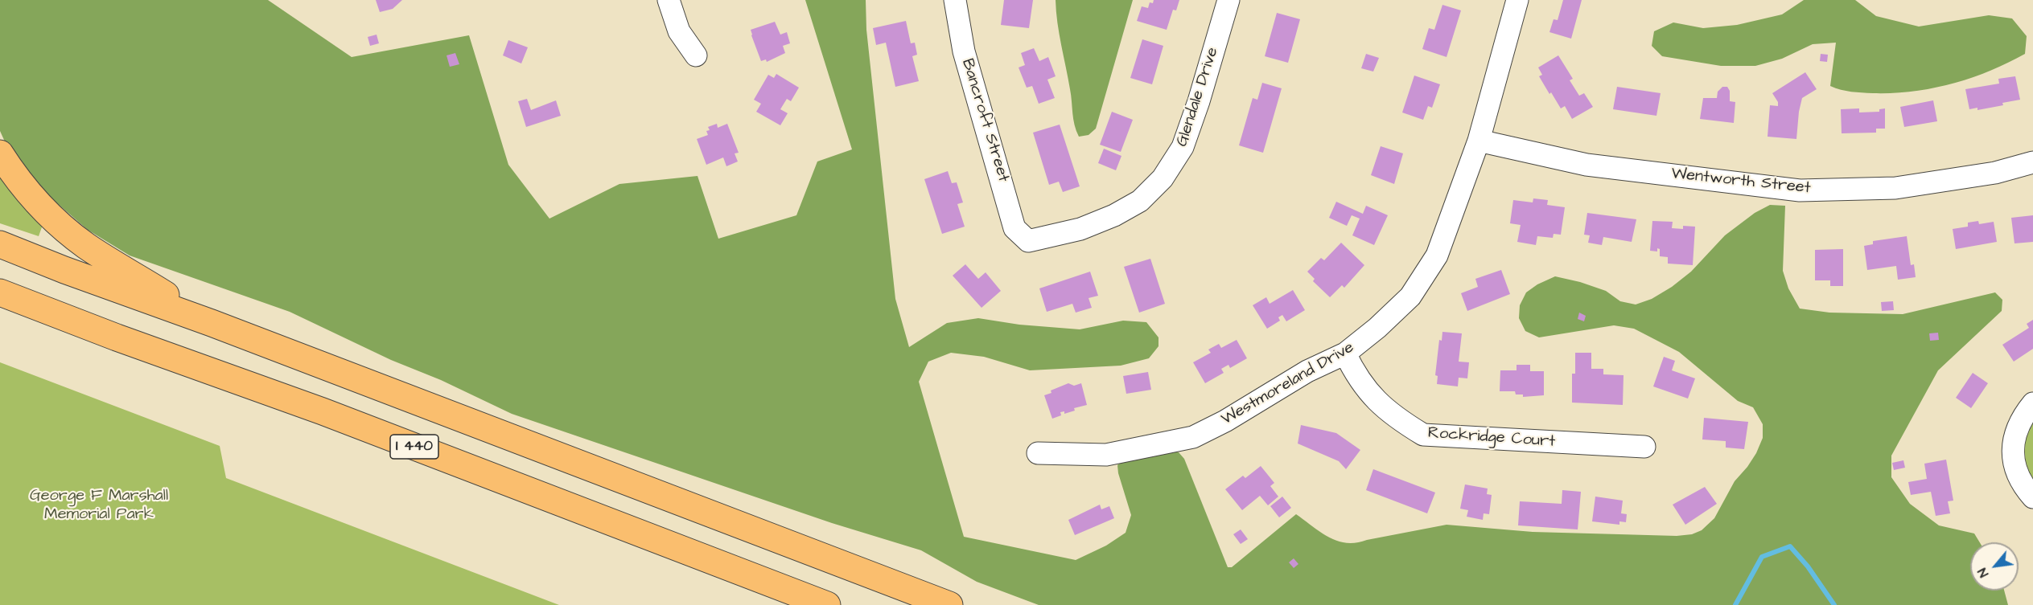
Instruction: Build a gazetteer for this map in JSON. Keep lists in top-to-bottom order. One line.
{"streets":{"highway":["I 440"],"street":["Glendale Drive","Bancroft Street","Wentworth Street","Westmoreland Drive","Rockridge Court"]},"crossings":[["Glendale Drive","Bancroft Street"],["Wentworth Street","Westmoreland Drive"],["Westmoreland Drive","Rockridge Court"]],"parks":["George F Marshall Memorial Park"],"north":"bottom left"}
